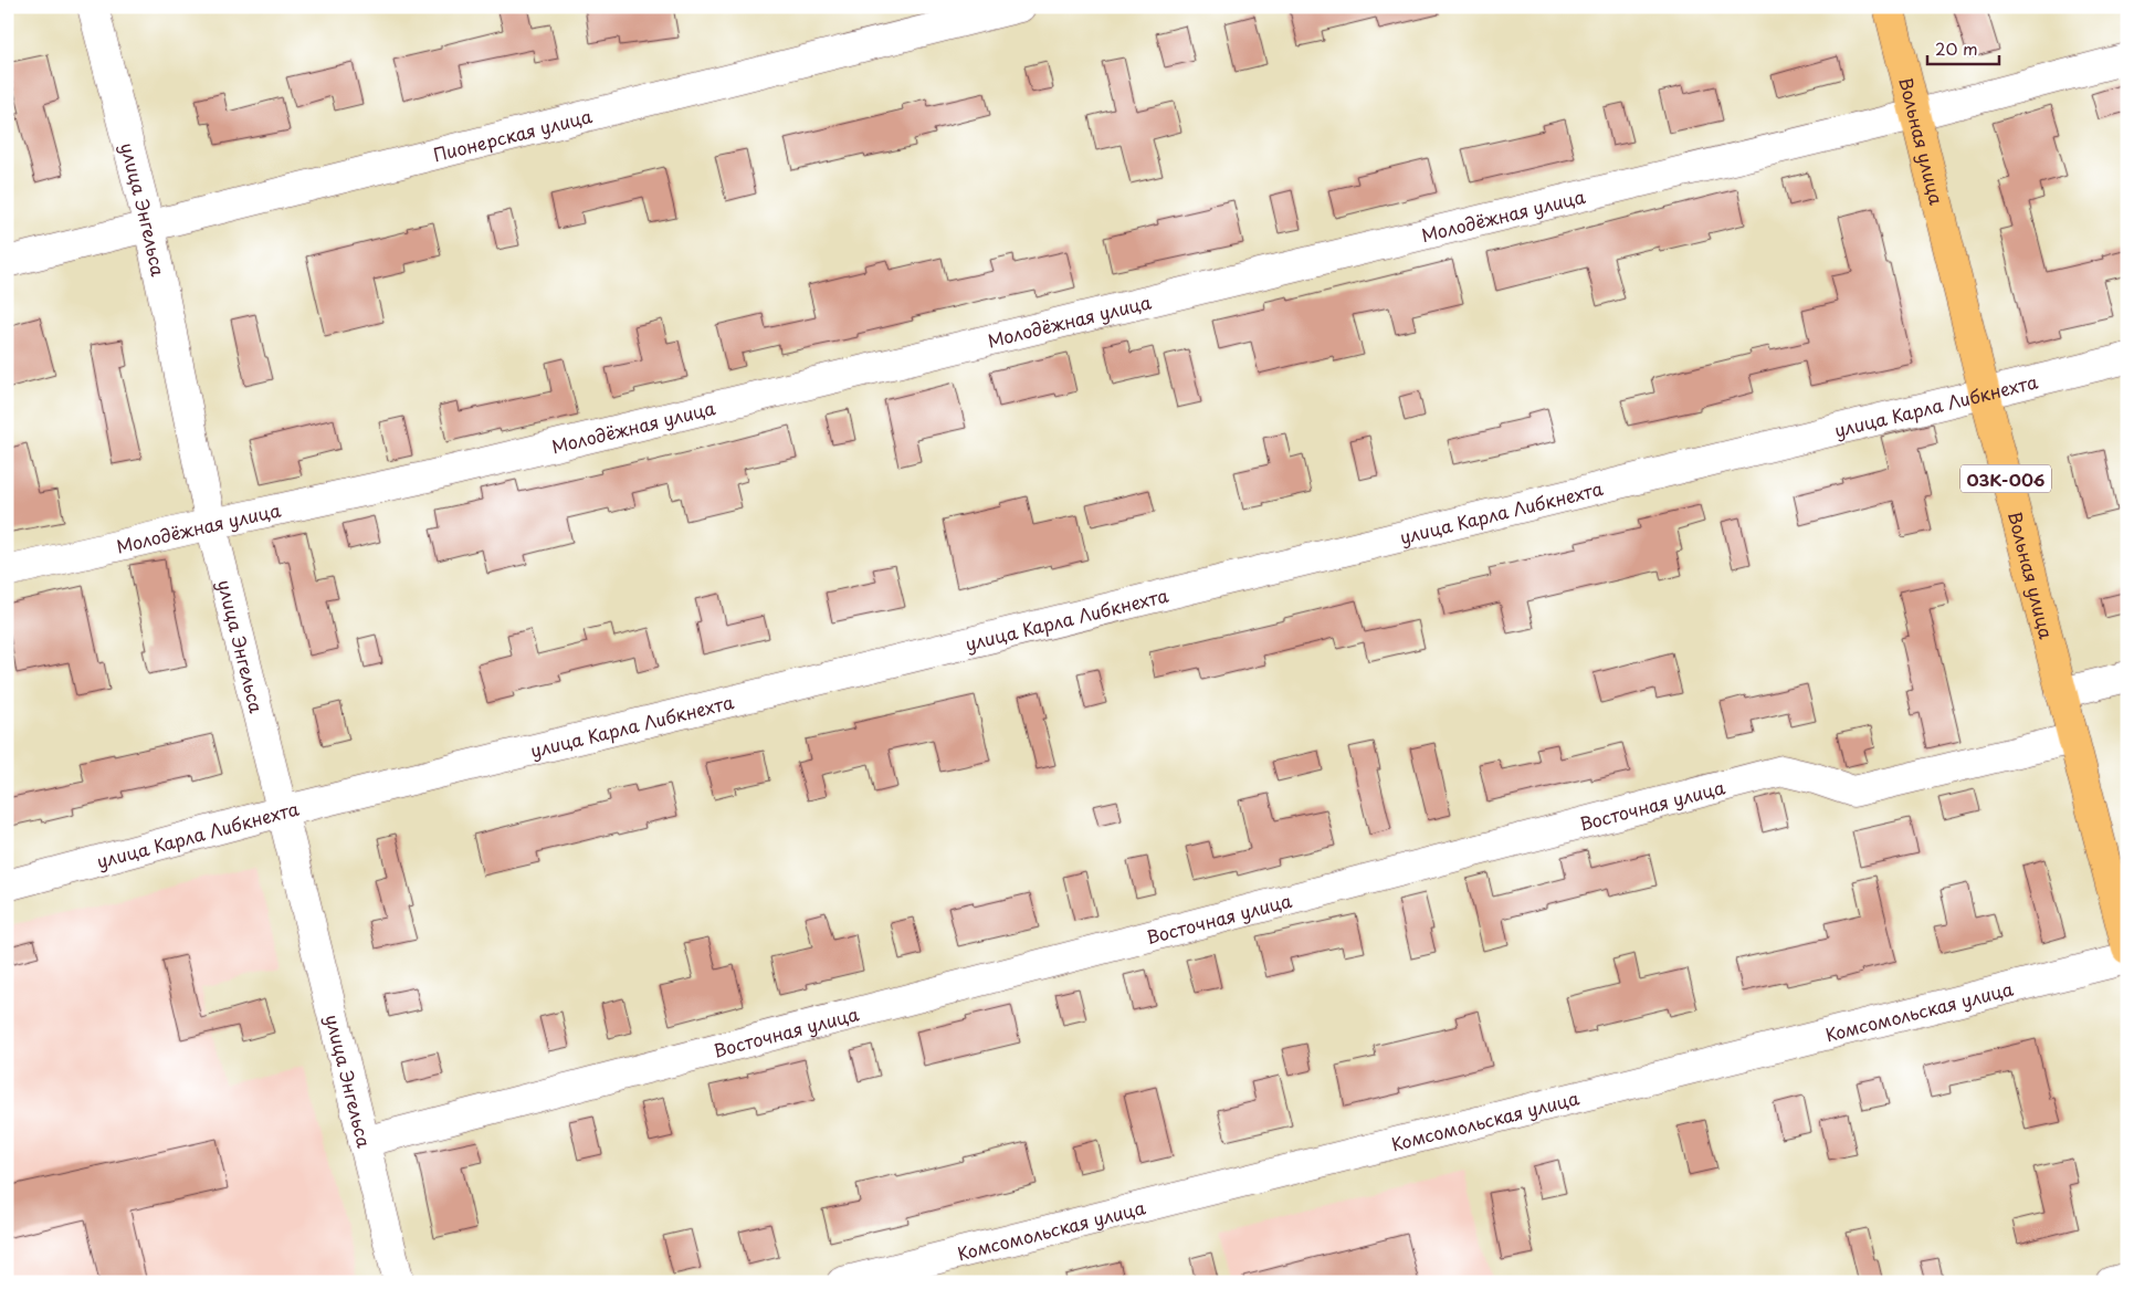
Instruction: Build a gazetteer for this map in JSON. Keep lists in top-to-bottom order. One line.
{"streets":{"main road":["Вольная улица","03К-006"],"street":["Пионерская улица","улица Энгельса","Молодёжная улица","улица Карла Либкнехта","Восточная улица","Комсомольская улица"]},"crossings":[["Пионерская улица","улица Энгельса"],["Вольная улица","Молодёжная улица"],["Вольная улица","улица Карла Либкнехта"],["Вольная улица","Восточная улица"],["улица Энгельса","Молодёжная улица"],["улица Энгельса","улица Карла Либкнехта"],["улица Энгельса","Восточная улица"]],"scale_bar":"20 m"}
